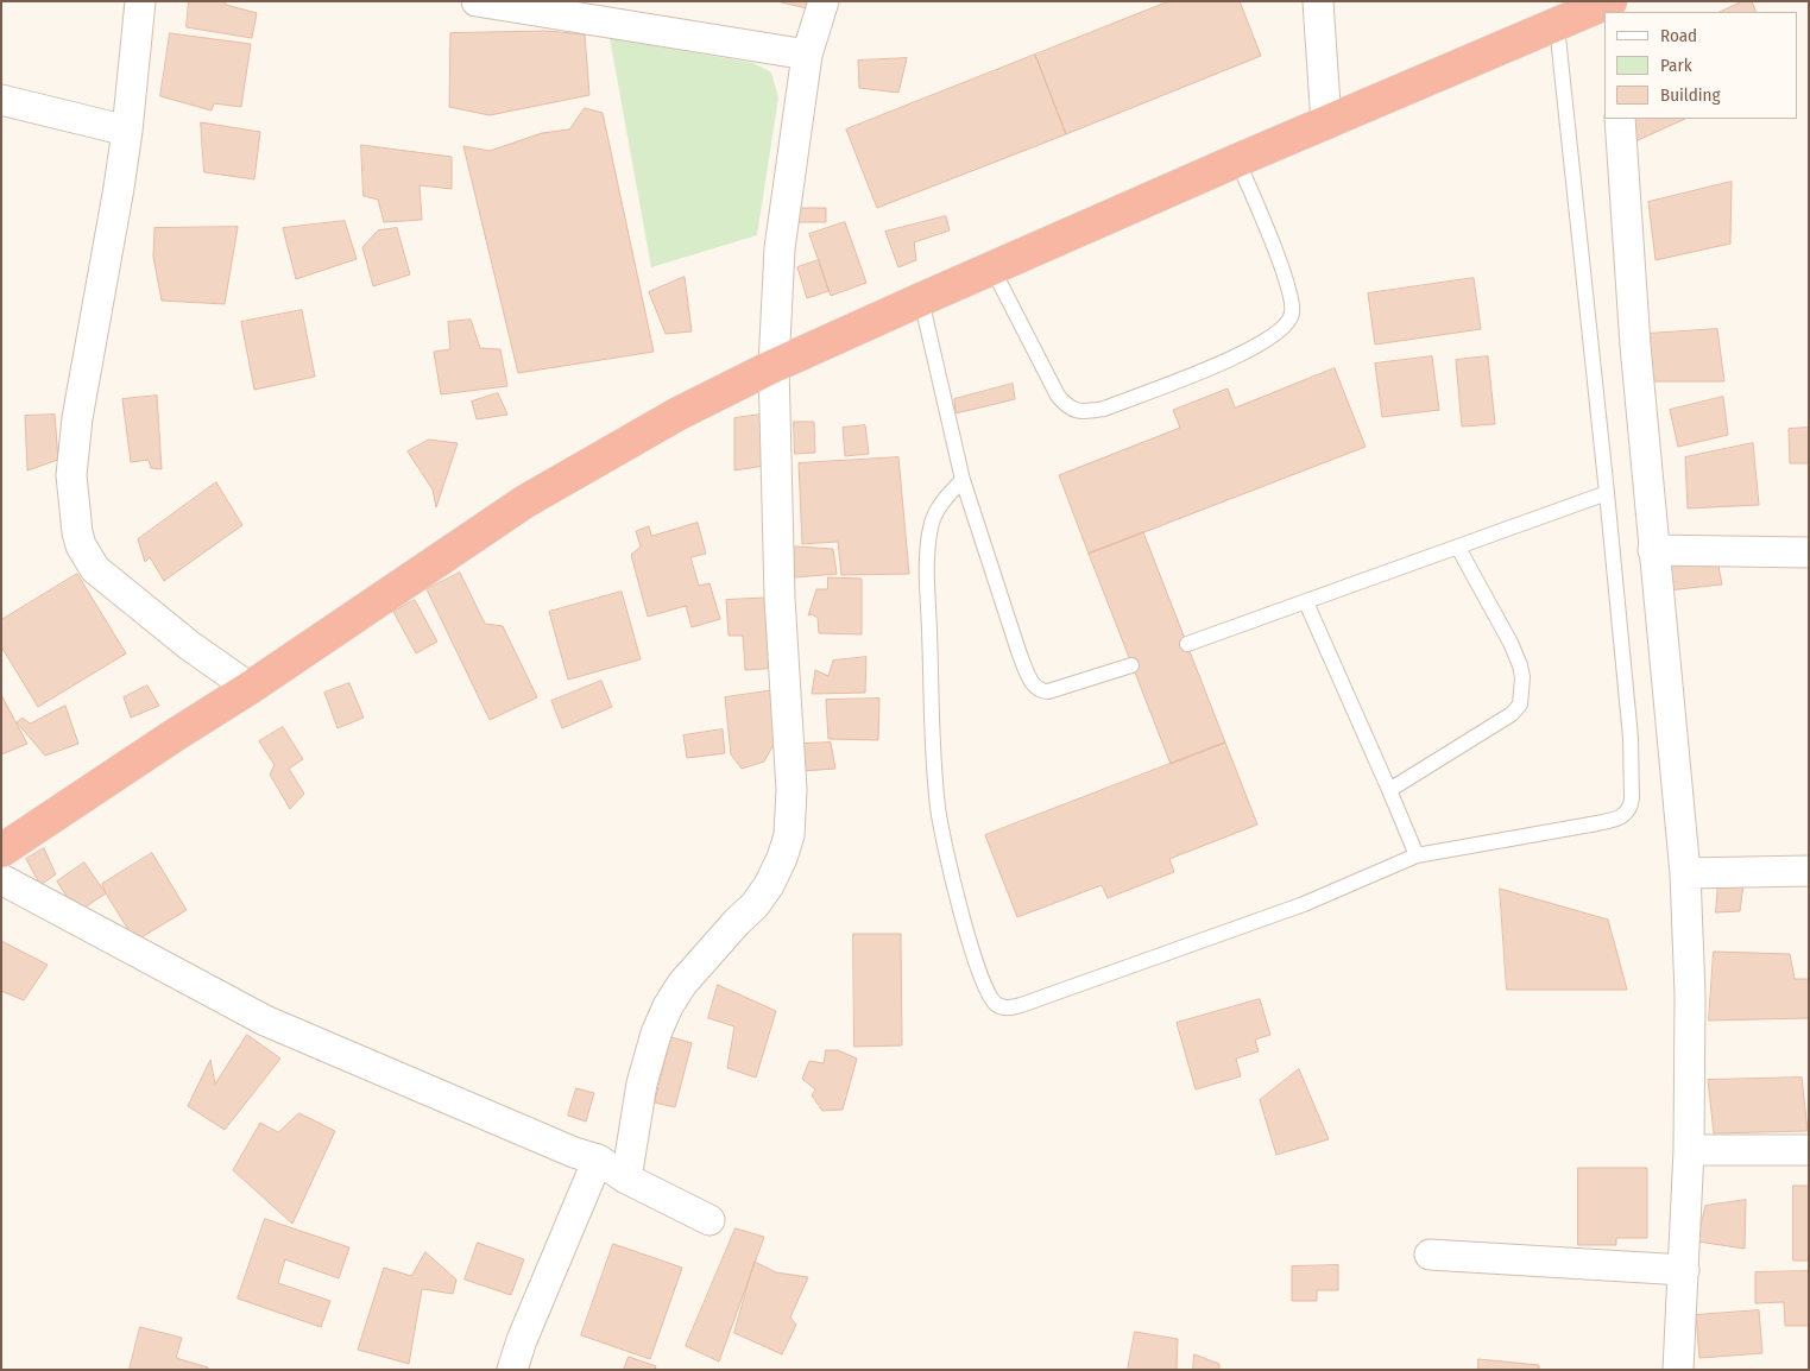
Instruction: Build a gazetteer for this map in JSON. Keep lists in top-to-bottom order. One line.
{"legend":["Road","Park","Building"]}
